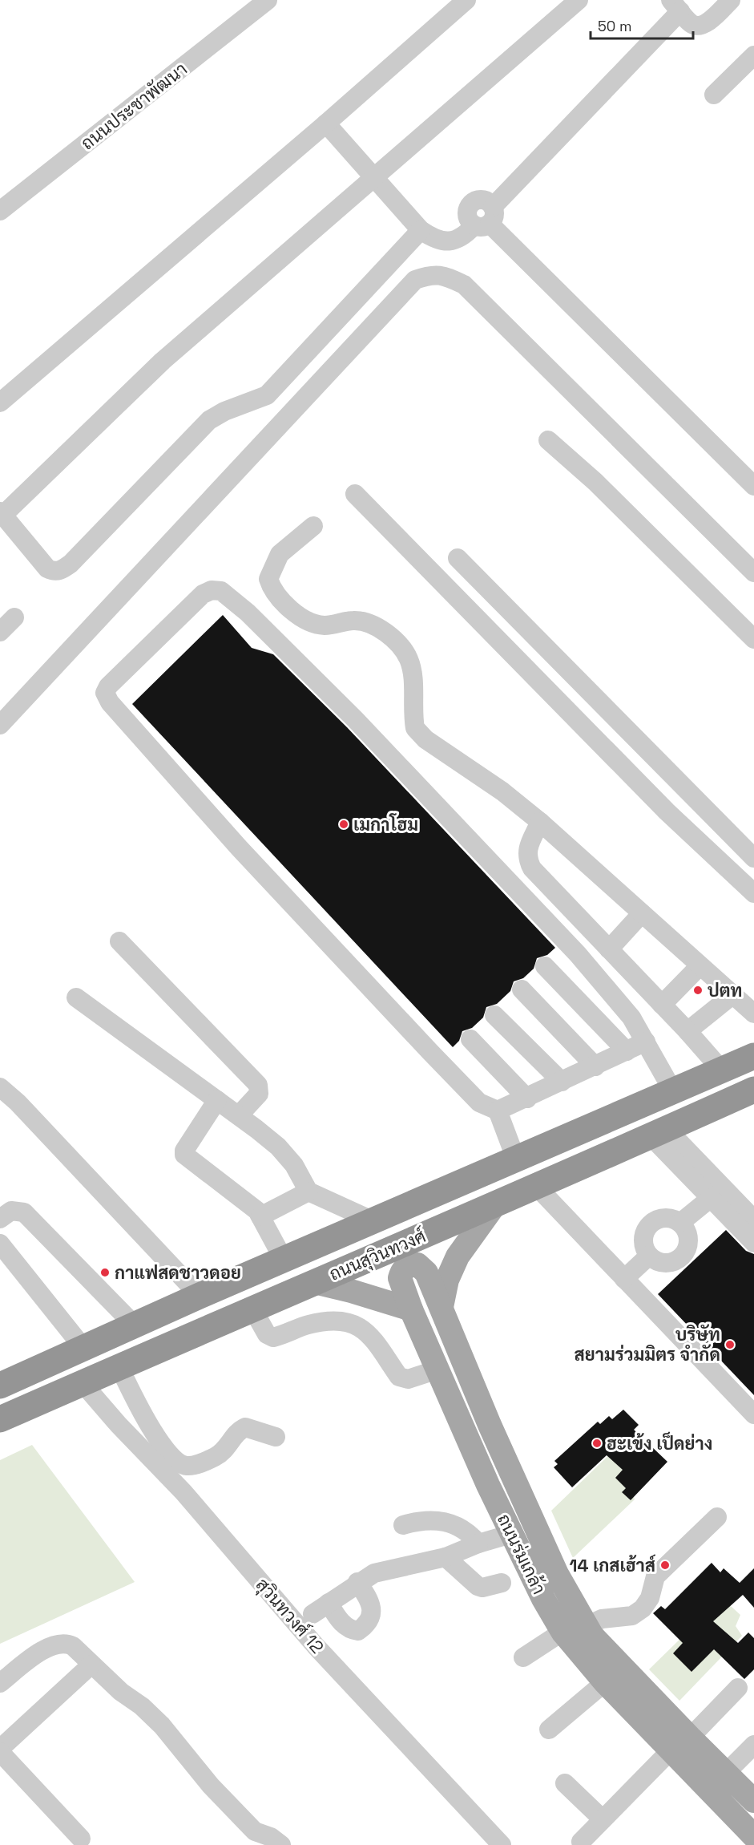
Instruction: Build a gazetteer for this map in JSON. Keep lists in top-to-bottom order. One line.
{"streets":{"highway":["ถนนสุวินทวงศ์"],"main road":["ถนนร่มเกล้า"],"street":["ถนนประชาพัฒนา","สุวินทวงศ์ 12"]},"crossings":[["ถนนสุวินทวงศ์","สุวินทวงศ์ 12"]],"places":["เมกาโฮม","ปตท","กาแฟสดชาวดอย","บริษัท สยามร่วมมิตร จำกัด","ฮะเข้ง เป็ดย่าง","14 เกสเฮ้าส์"],"scale_bar":"50 m"}
